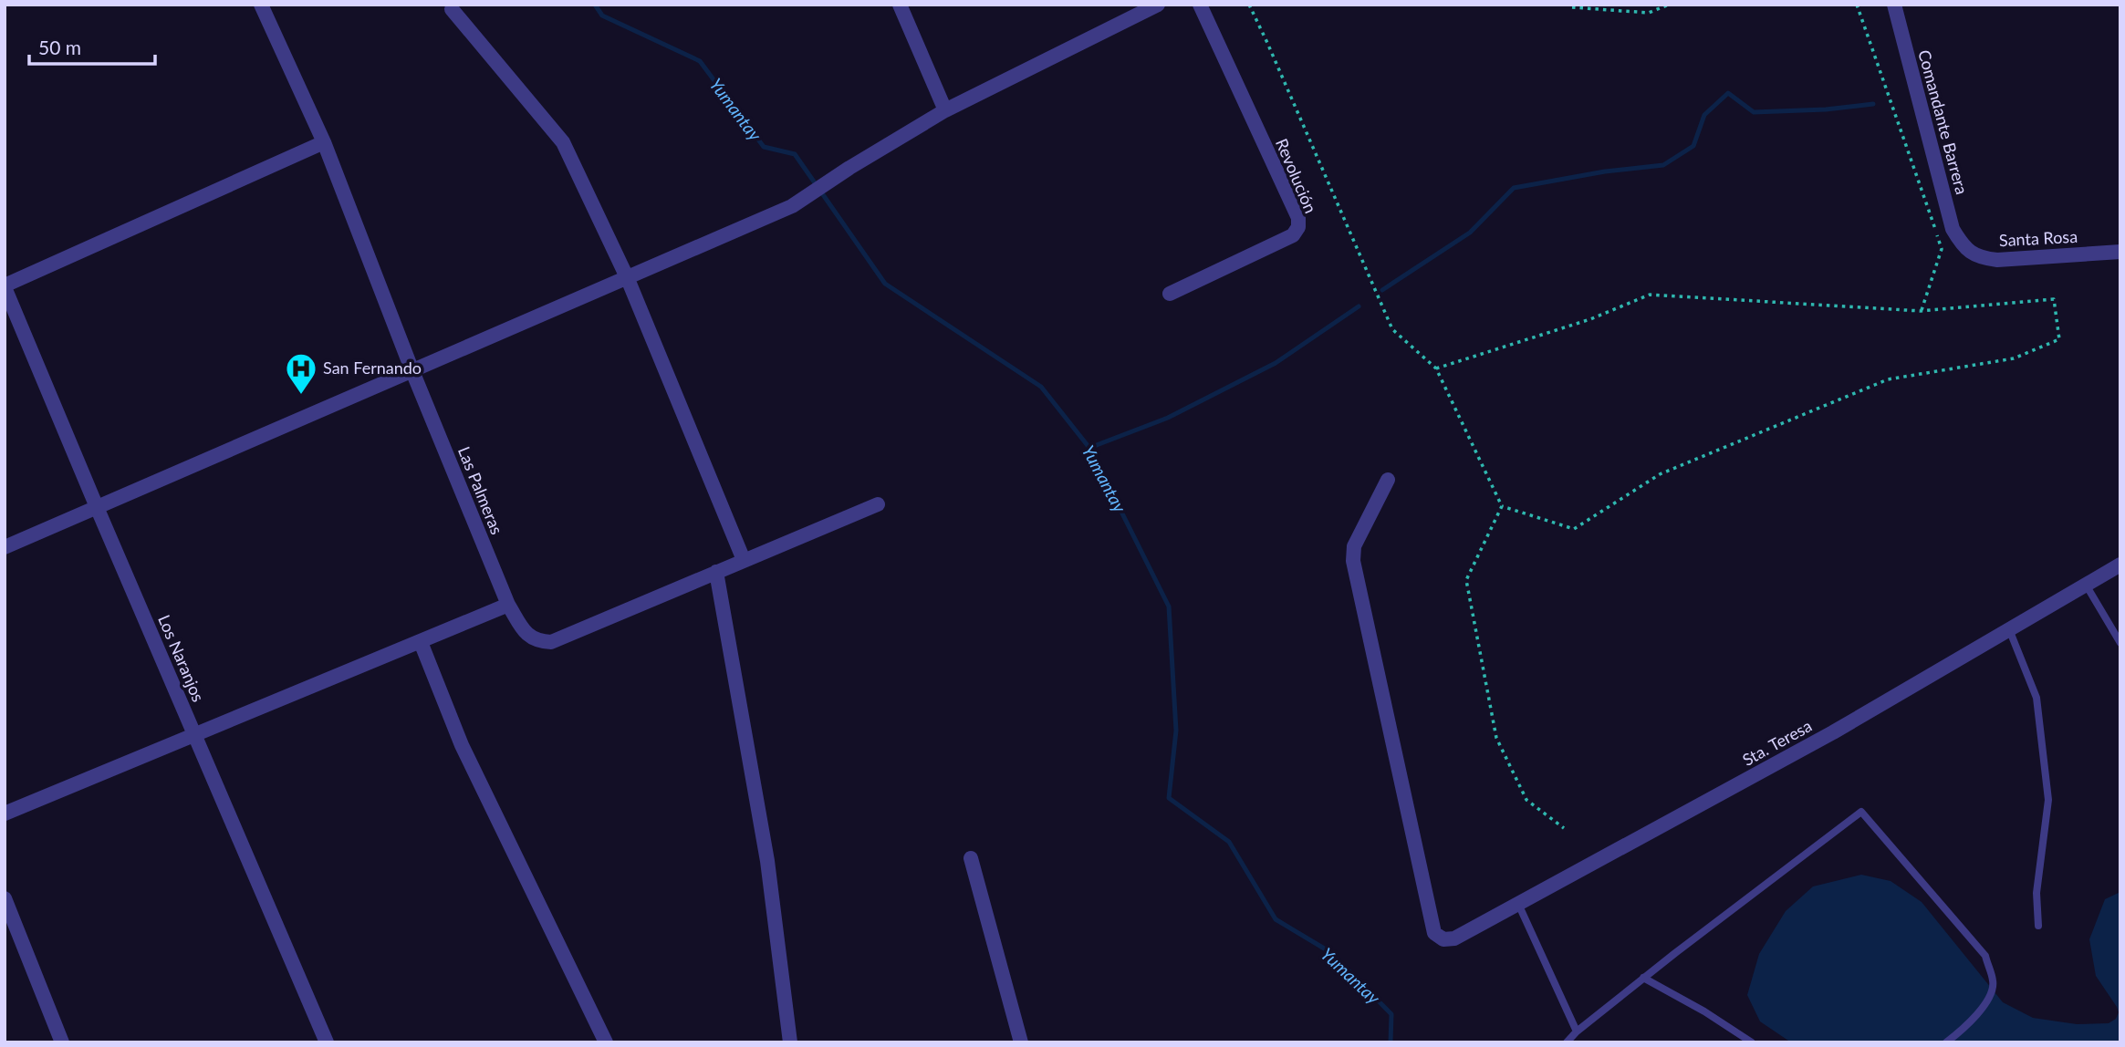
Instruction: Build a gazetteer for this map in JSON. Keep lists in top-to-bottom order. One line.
{"streets":{"street":["Comandante Barrera","Revolución","Santa Rosa","Las Palmeras","Los Naranjos","Sta. Teresa"]},"crossings":[["Comandante Barrera","Santa Rosa"]],"water":["Yumantay"],"places":{"hospital":["San Fernando"]},"scale_bar":"50 m"}
